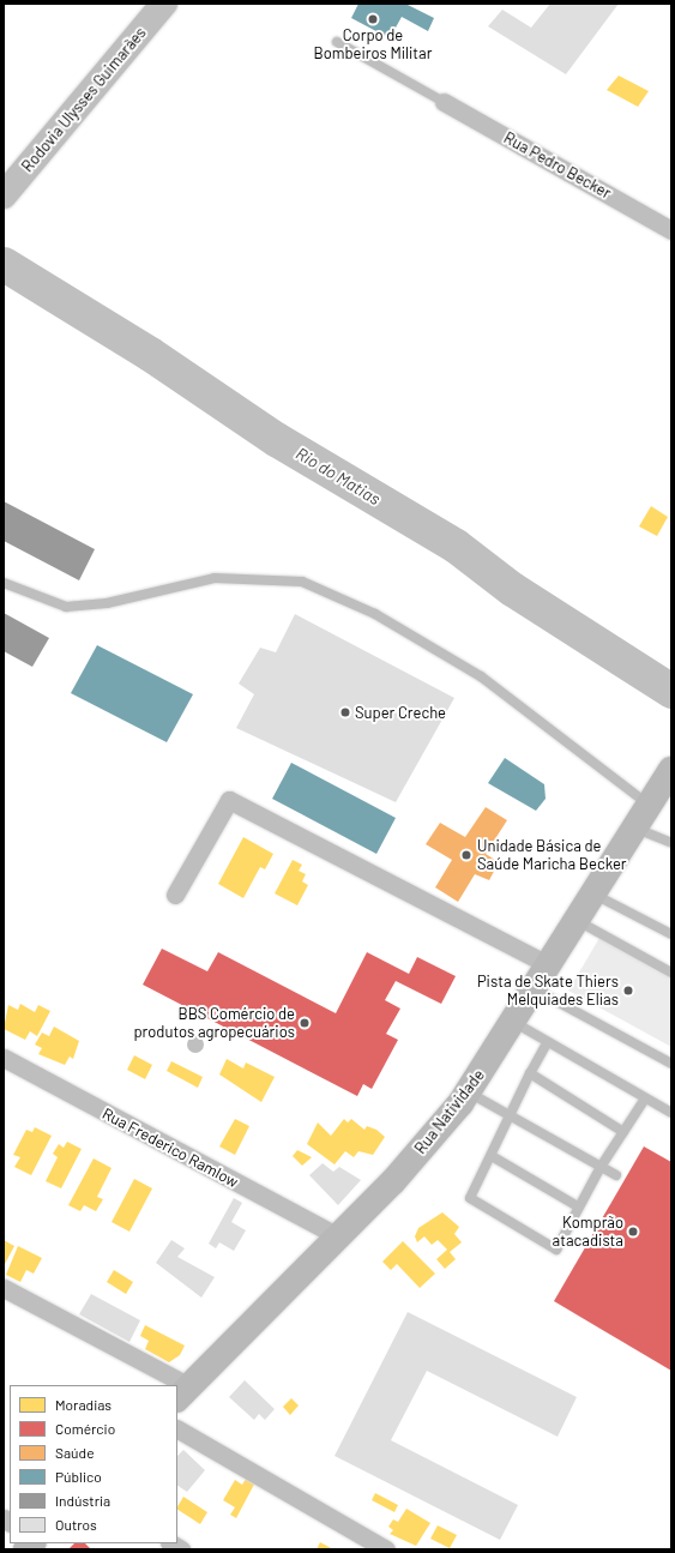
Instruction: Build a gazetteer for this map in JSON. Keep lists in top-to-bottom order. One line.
{"streets":{"highway":["Rodovia Ulysses Guimarães"],"main road":["Rua Natividade"],"street":["Rua Pedro Becker","Rua Frederico Ramlow"]},"crossings":[["Rua Natividade","Rua Frederico Ramlow"]],"water":["Rio do Matias"],"places":["Corpo de Bombeiros Militar","Super Creche","Unidade Básica de Saúde Maricha Becker","Pista de Skate Thiers Melquiades Elias","BBS Comércio de produtos agropecuários","Komprão atacadista"],"legend":["Moradias","Comércio","Saúde","Público","Indústria","Outros"]}
